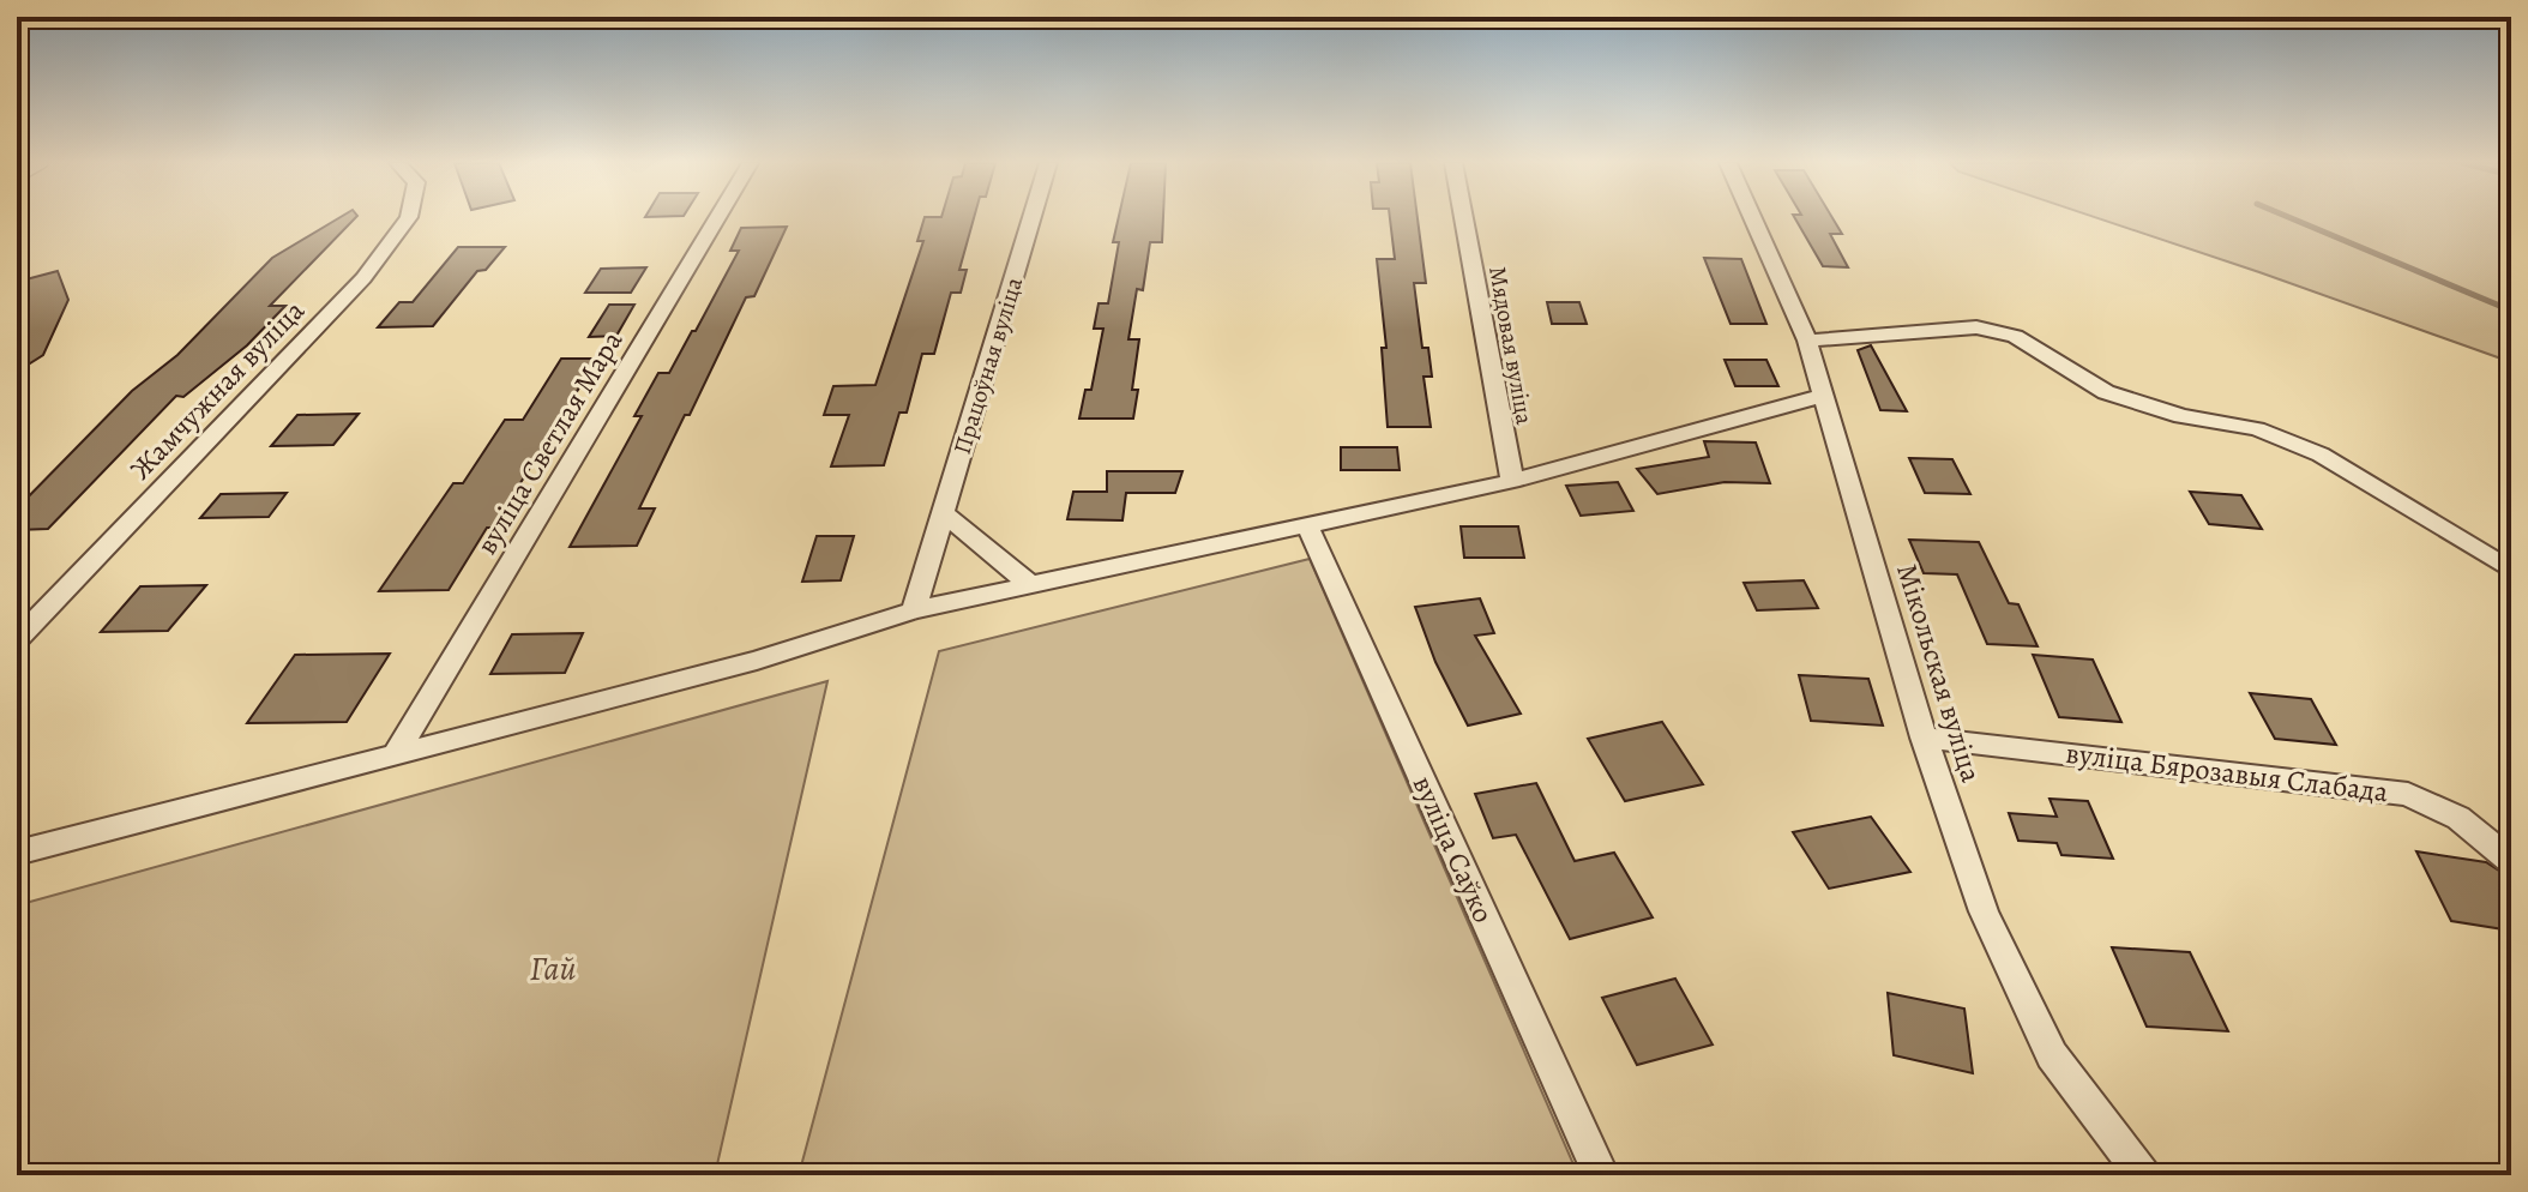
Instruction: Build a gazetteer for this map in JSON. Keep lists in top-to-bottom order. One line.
{"streets":{"street":["Мядовая вуліца","Працоўная вуліца","Жамчужная вуліца","вуліца Светлая Мара","Мікольская вуліца","вуліца Бярозавыя Слабада","вуліца Саўко"]},"crossings":[["Мікольская вуліца","вуліца Бярозавыя Слабада"]],"parks":["Гай"]}
